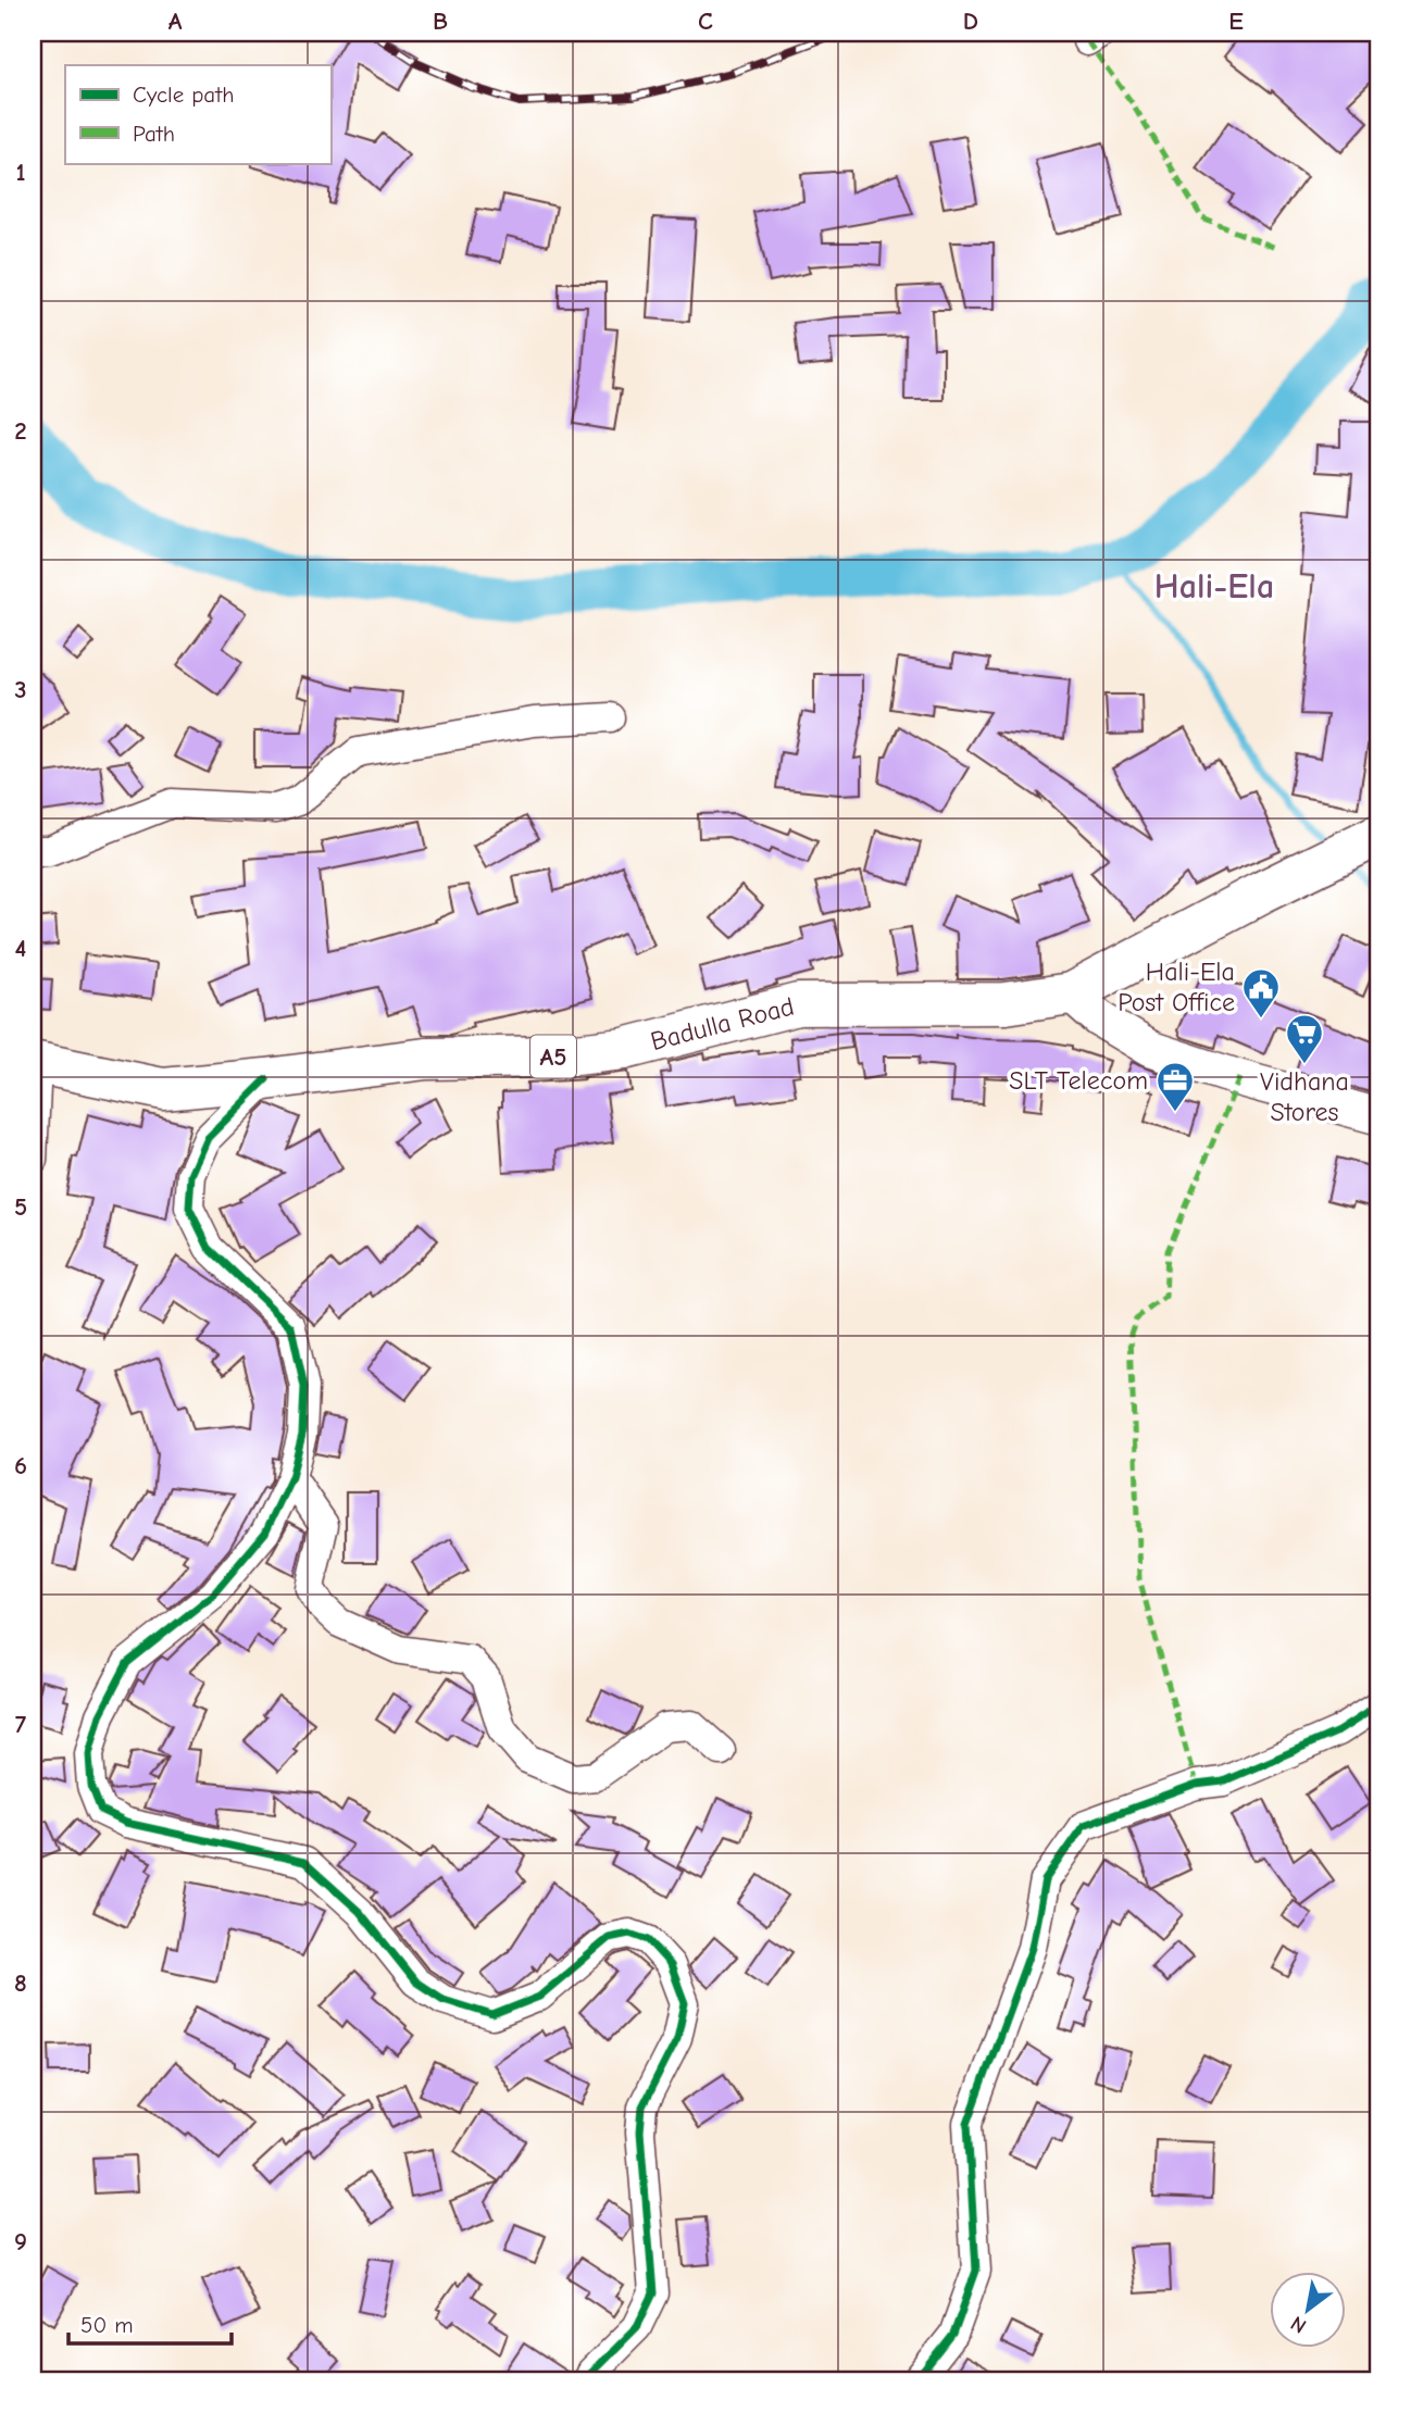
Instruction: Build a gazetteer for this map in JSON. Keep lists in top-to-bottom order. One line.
{"streets":{"highway":["Badulla Road","A5"]},"districts":["Hali-Ela"],"places":{"public building":["Hali-Ela Post Office"],"supermarket":["Vidhana Stores"],"office":["SLT Telecom"]},"legend":["Cycle path","Path"],"scale_bar":"50 m","north":"bottom left","grid":{"columns":["A","B","C","D","E"],"rows":["1","2","3","4","5","6","7","8","9"]}}
